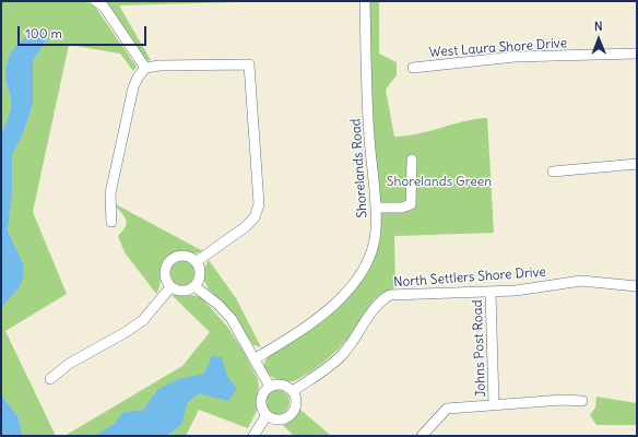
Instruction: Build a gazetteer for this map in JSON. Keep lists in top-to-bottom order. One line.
{"streets":{"street":["West Laura Shore Drive","Shorelands Road","North Settlers Shore Drive","Johns Post Road"]},"crossings":[["North Settlers Shore Drive","Johns Post Road"]],"parks":["Shorelands Green"],"scale_bar":"100 m","north":"top"}
